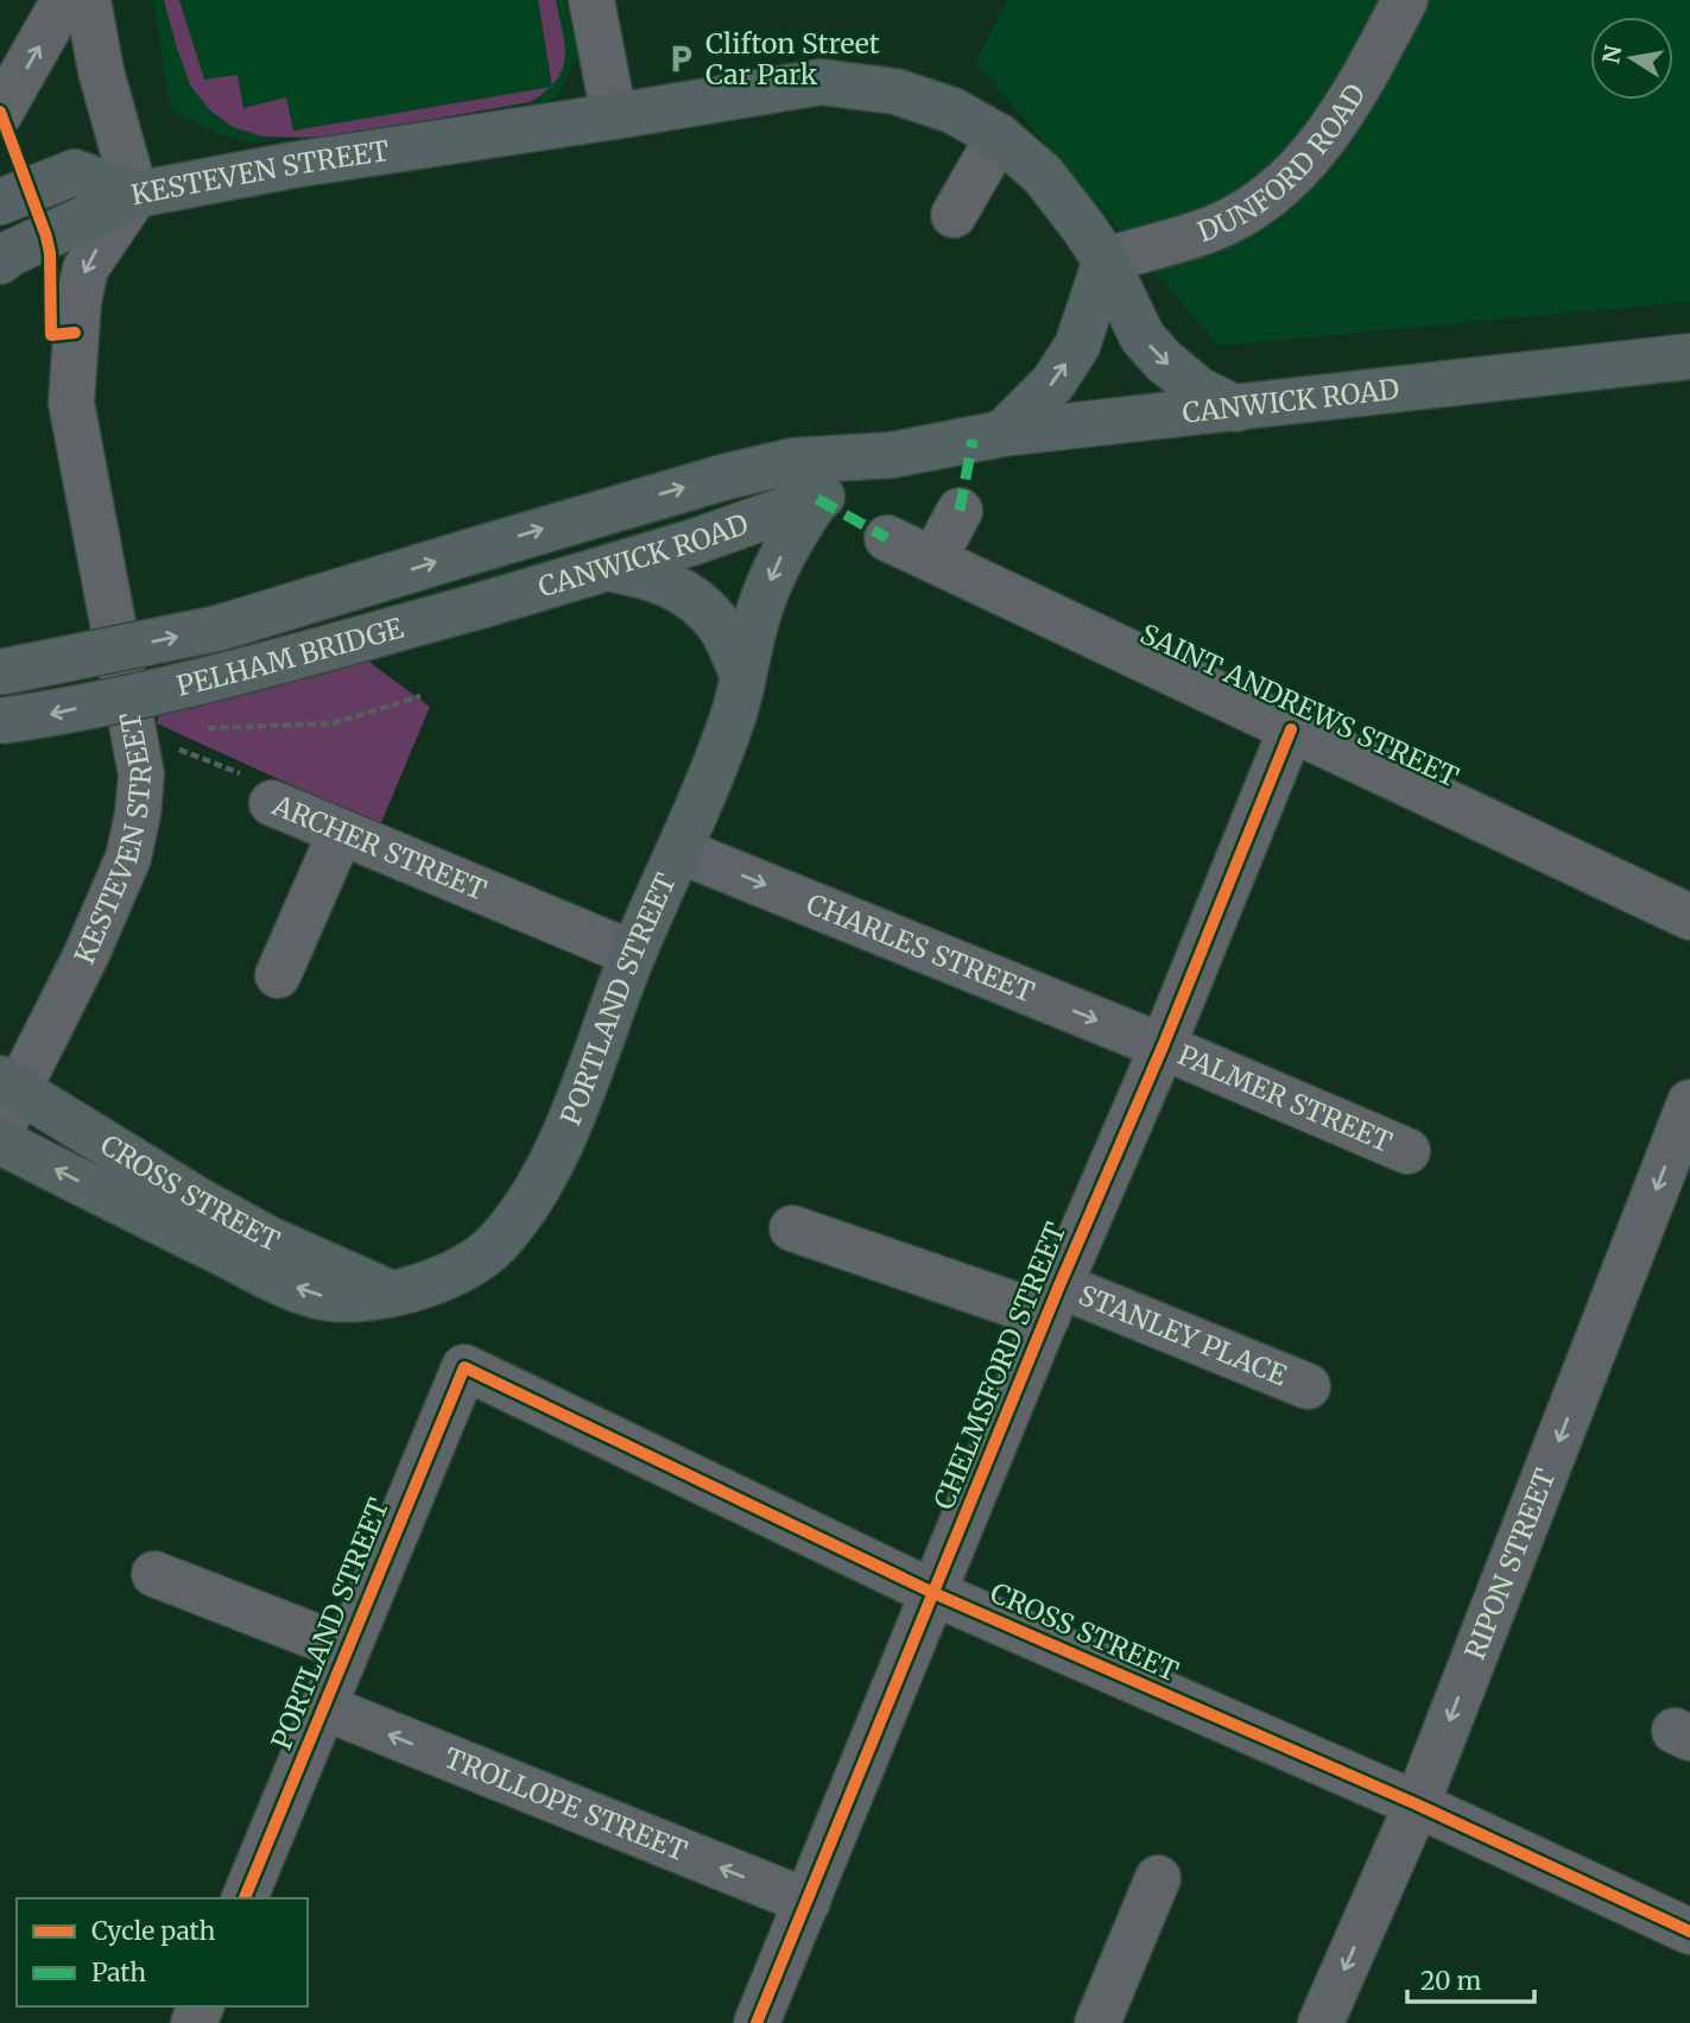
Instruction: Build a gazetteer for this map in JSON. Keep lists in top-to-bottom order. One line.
{"streets":{"main road":["KESTEVEN STREET","CANWICK ROAD","PELHAM BRIDGE","PORTLAND STREET","CROSS STREET"],"street":["DUNFORD ROAD","SAINT ANDREWS STREET","ARCHER STREET","CHARLES STREET","PALMER STREET","STANLEY PLACE","CHELMSFORD STREET","RIPON STREET","TROLLOPE STREET"]},"crossings":[["DUNFORD ROAD","KESTEVEN STREET"],["KESTEVEN STREET","CANWICK ROAD"],["KESTEVEN STREET","ARCHER STREET"],["KESTEVEN STREET","CROSS STREET"],["CANWICK ROAD","PELHAM BRIDGE"],["CANWICK ROAD","PORTLAND STREET"],["SAINT ANDREWS STREET","CHELMSFORD STREET"],["ARCHER STREET","PORTLAND STREET"],["CHARLES STREET","PORTLAND STREET"],["CHARLES STREET","PALMER STREET"],["CHARLES STREET","CHELMSFORD STREET"],["PORTLAND STREET","CROSS STREET"],["PORTLAND STREET","TROLLOPE STREET"],["PALMER STREET","CHELMSFORD STREET"],["CROSS STREET","CHELMSFORD STREET"],["CROSS STREET","RIPON STREET"],["STANLEY PLACE","CHELMSFORD STREET"],["CHELMSFORD STREET","TROLLOPE STREET"]],"one_way":["CHARLES STREET","RIPON STREET","TROLLOPE STREET"],"places":{"parking":["Clifton Street Car Park"]},"legend":["Cycle path","Path"],"scale_bar":"20 m","north":"left"}
